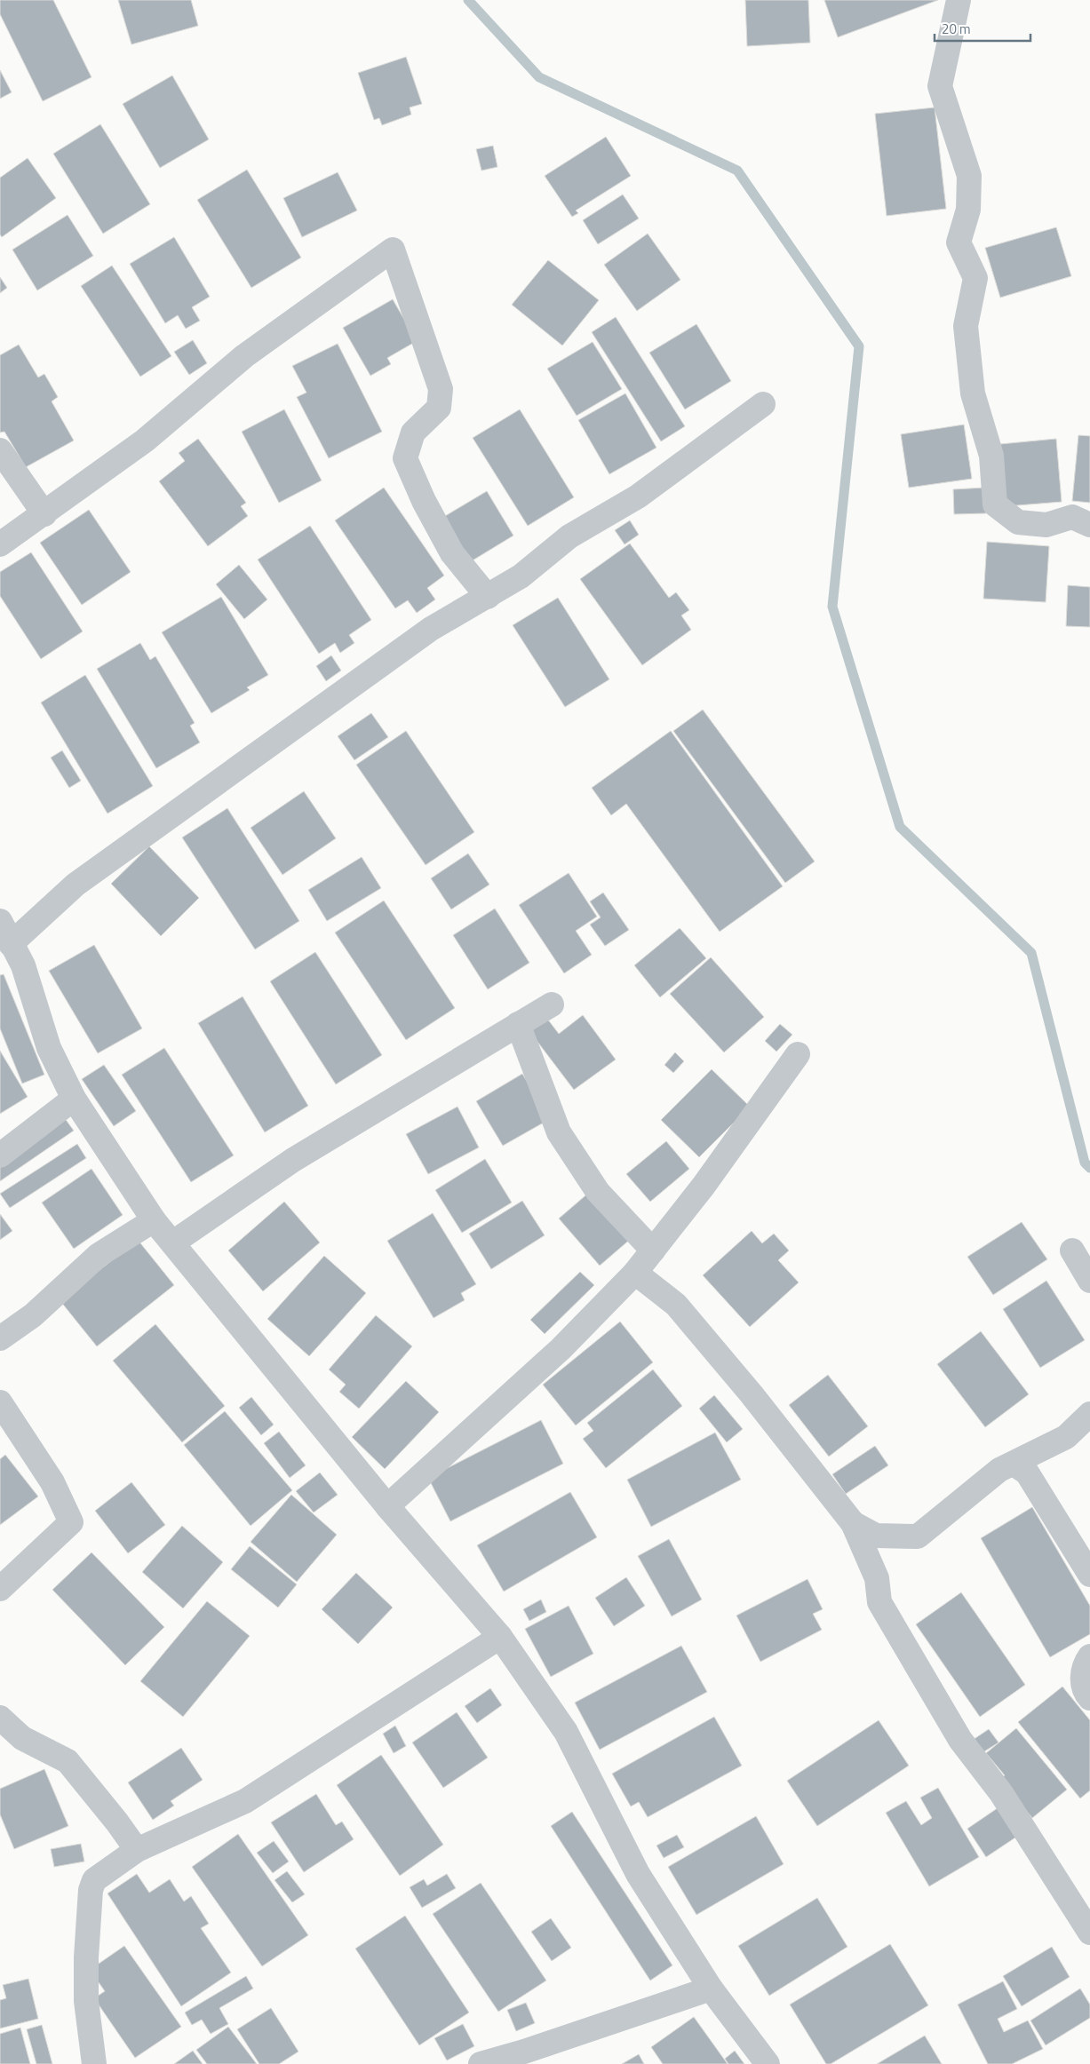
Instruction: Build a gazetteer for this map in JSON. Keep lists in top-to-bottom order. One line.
{"scale_bar":"20 m"}
